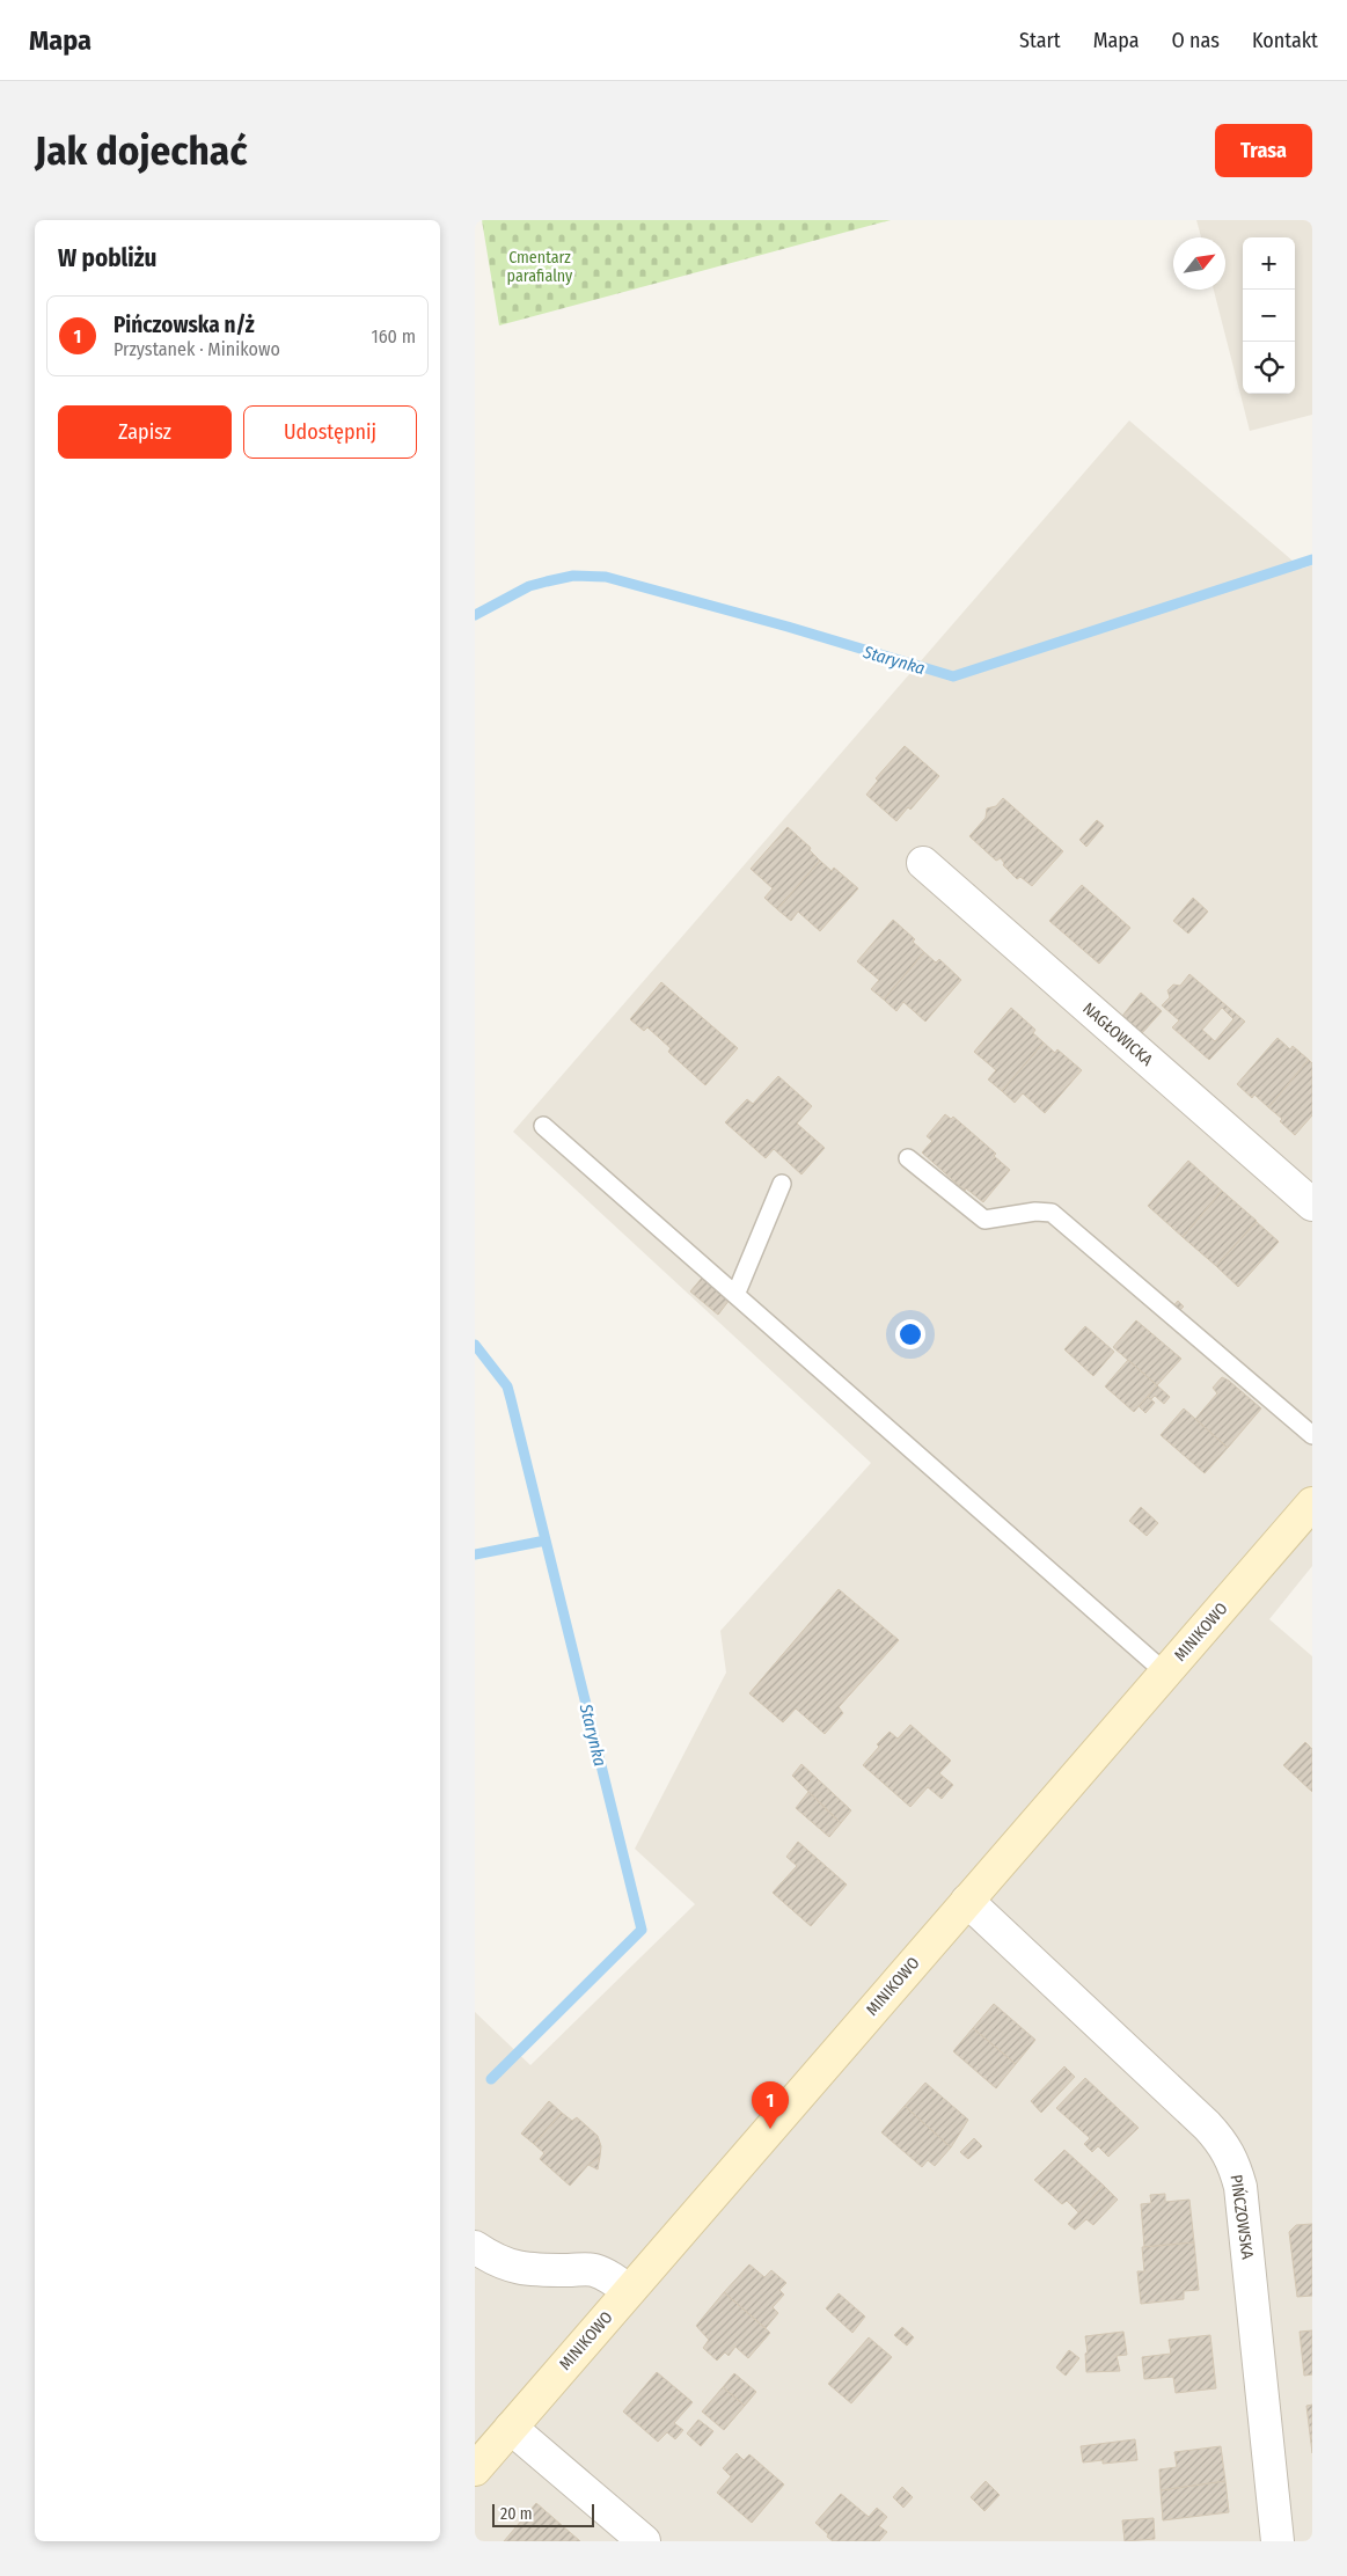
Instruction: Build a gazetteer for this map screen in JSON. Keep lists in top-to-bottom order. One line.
{"streets":{"street":["NAGŁOWICKA","MINIKOWO","PIŃCZOWSKA"]},"crossings":[["MINIKOWO","PIŃCZOWSKA"]],"water":["Starynka"],"parks":["Cmentarz parafialny"],"scale_bar":"20 m","north":"top right","page":{"header":"Mapa","nav":["Start","Mapa","O nas","Kontakt"],"buttons":["Trasa",["Zapisz","Udostępnij"]],"title":"Jak dojechać","heading":"W pobliżu","map_buttons":["+","−"],"list":[{"mark":"1","name":"Pińczowska n/ż","note":"Przystanek · Minikowo","value":"160 m"}],"pins":"1","scale":"20 m"}}
